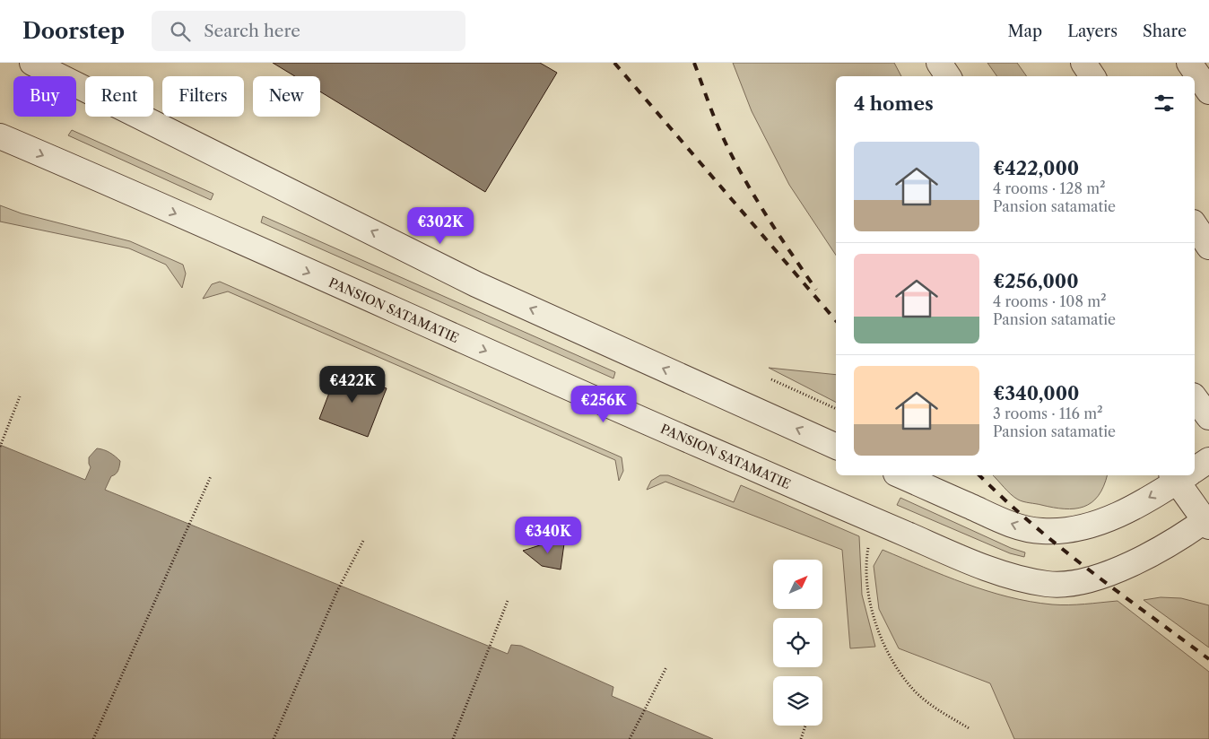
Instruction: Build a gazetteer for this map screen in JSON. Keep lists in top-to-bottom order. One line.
{"streets":{"street":["PANSION SATAMATIE"]},"north":"top right","page":{"header":"Doorstep","search":"Search here","nav":["Map","Layers","Share"],"chip":["Buy","Rent","Filters","New"],"heading":"4 homes","list":[{"name":"€422,000","note":"4 rooms · 128 m² · Pansion satamatie"},{"name":"€256,000","note":"4 rooms · 108 m² · Pansion satamatie"},{"name":"€340,000","note":"3 rooms · 116 m² · Pansion satamatie"}],"price":["€302K","€422K","€256K","€340K"]}}
